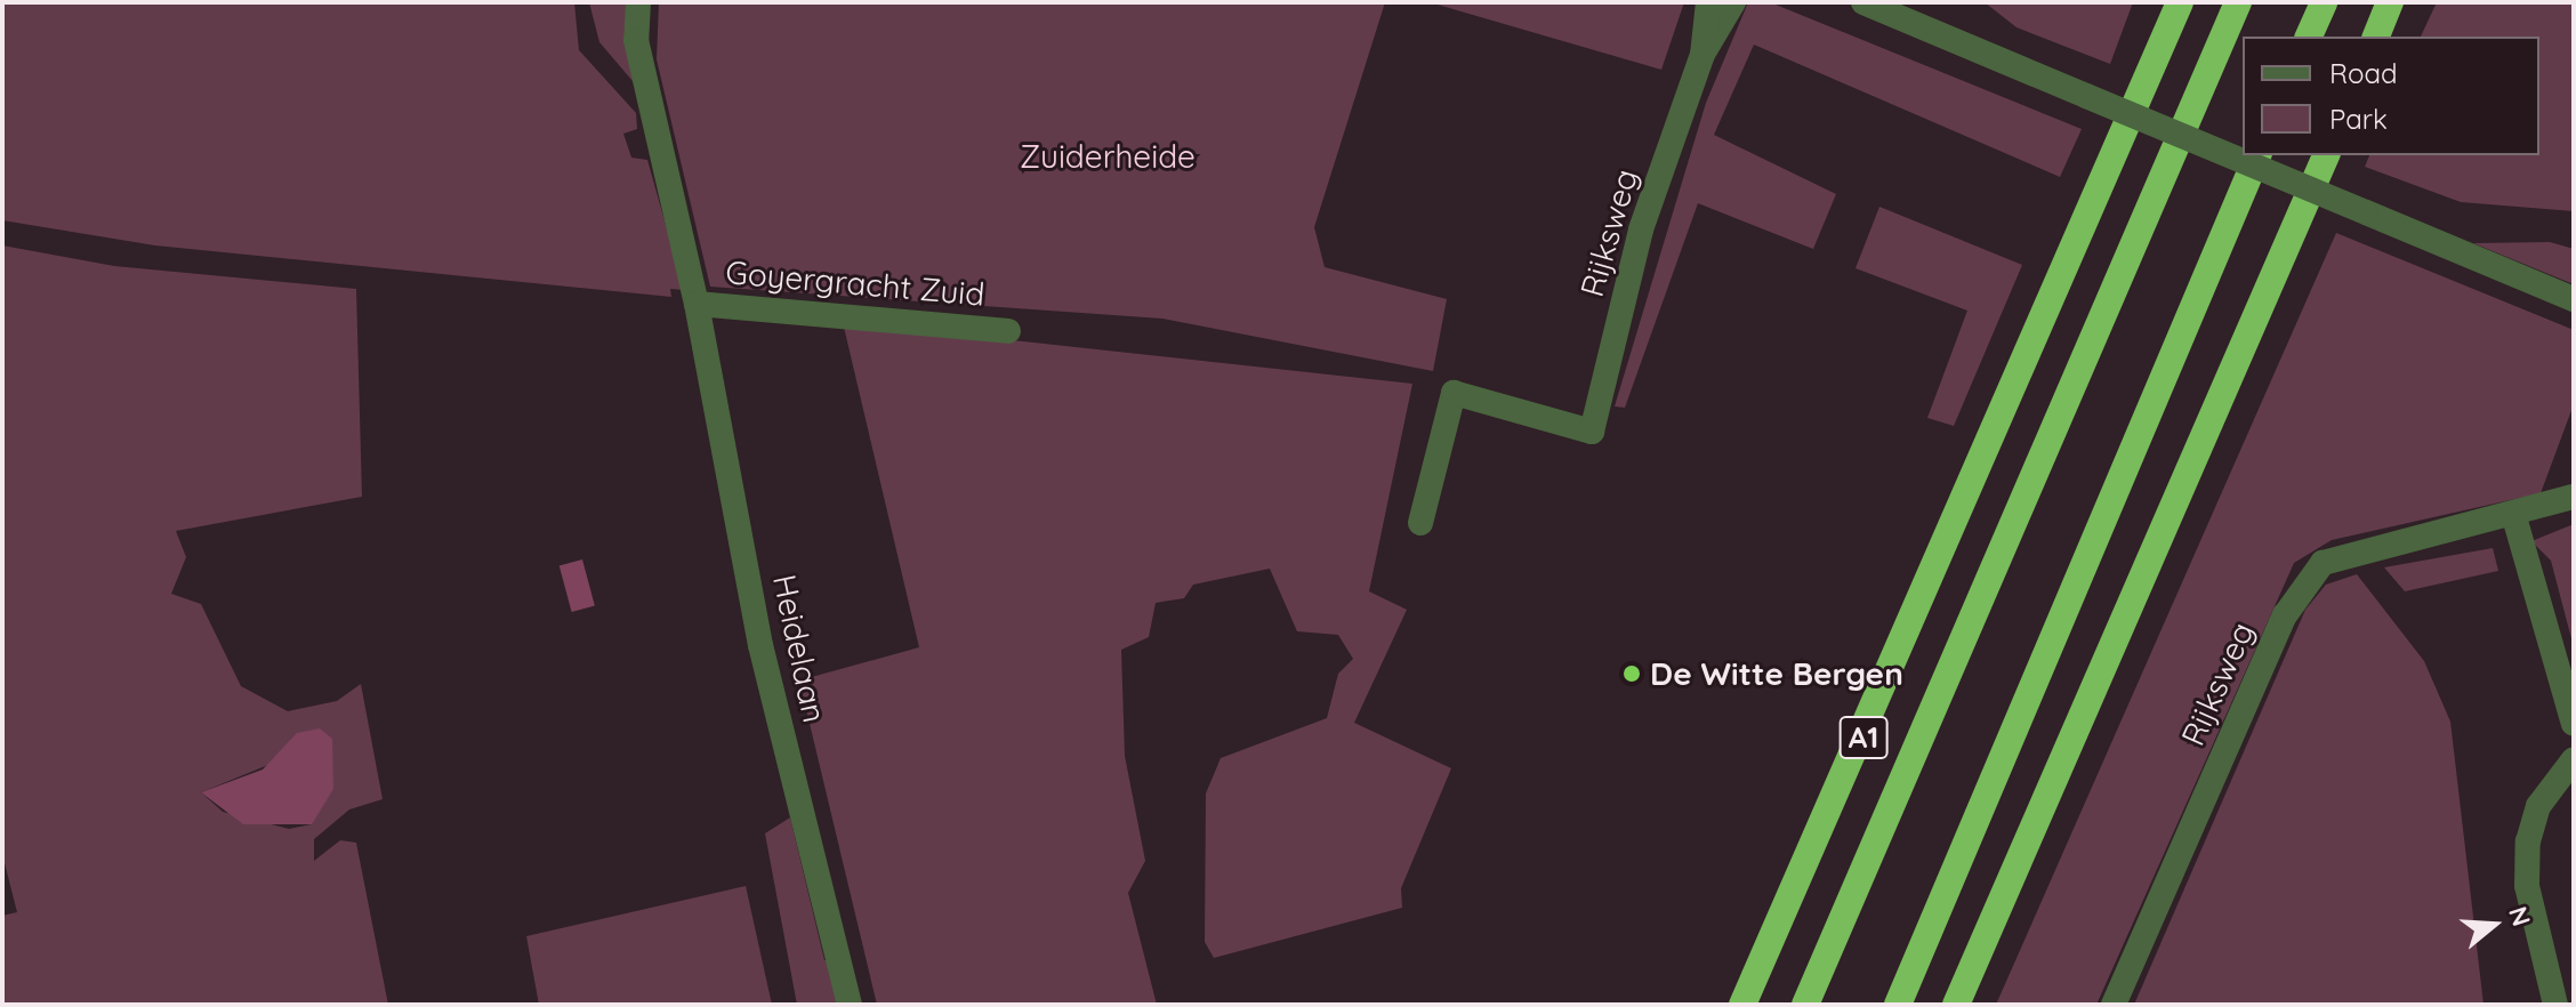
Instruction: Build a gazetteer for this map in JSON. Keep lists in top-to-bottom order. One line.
{"streets":{"highway":["A1"],"street":["Rijksweg","Goyergracht Zuid","Heidelaan"]},"crossings":[["Goyergracht Zuid","Heidelaan"]],"parks":["Zuiderheide"],"places":["De Witte Bergen"],"legend":["Road","Park"],"north":"right"}
